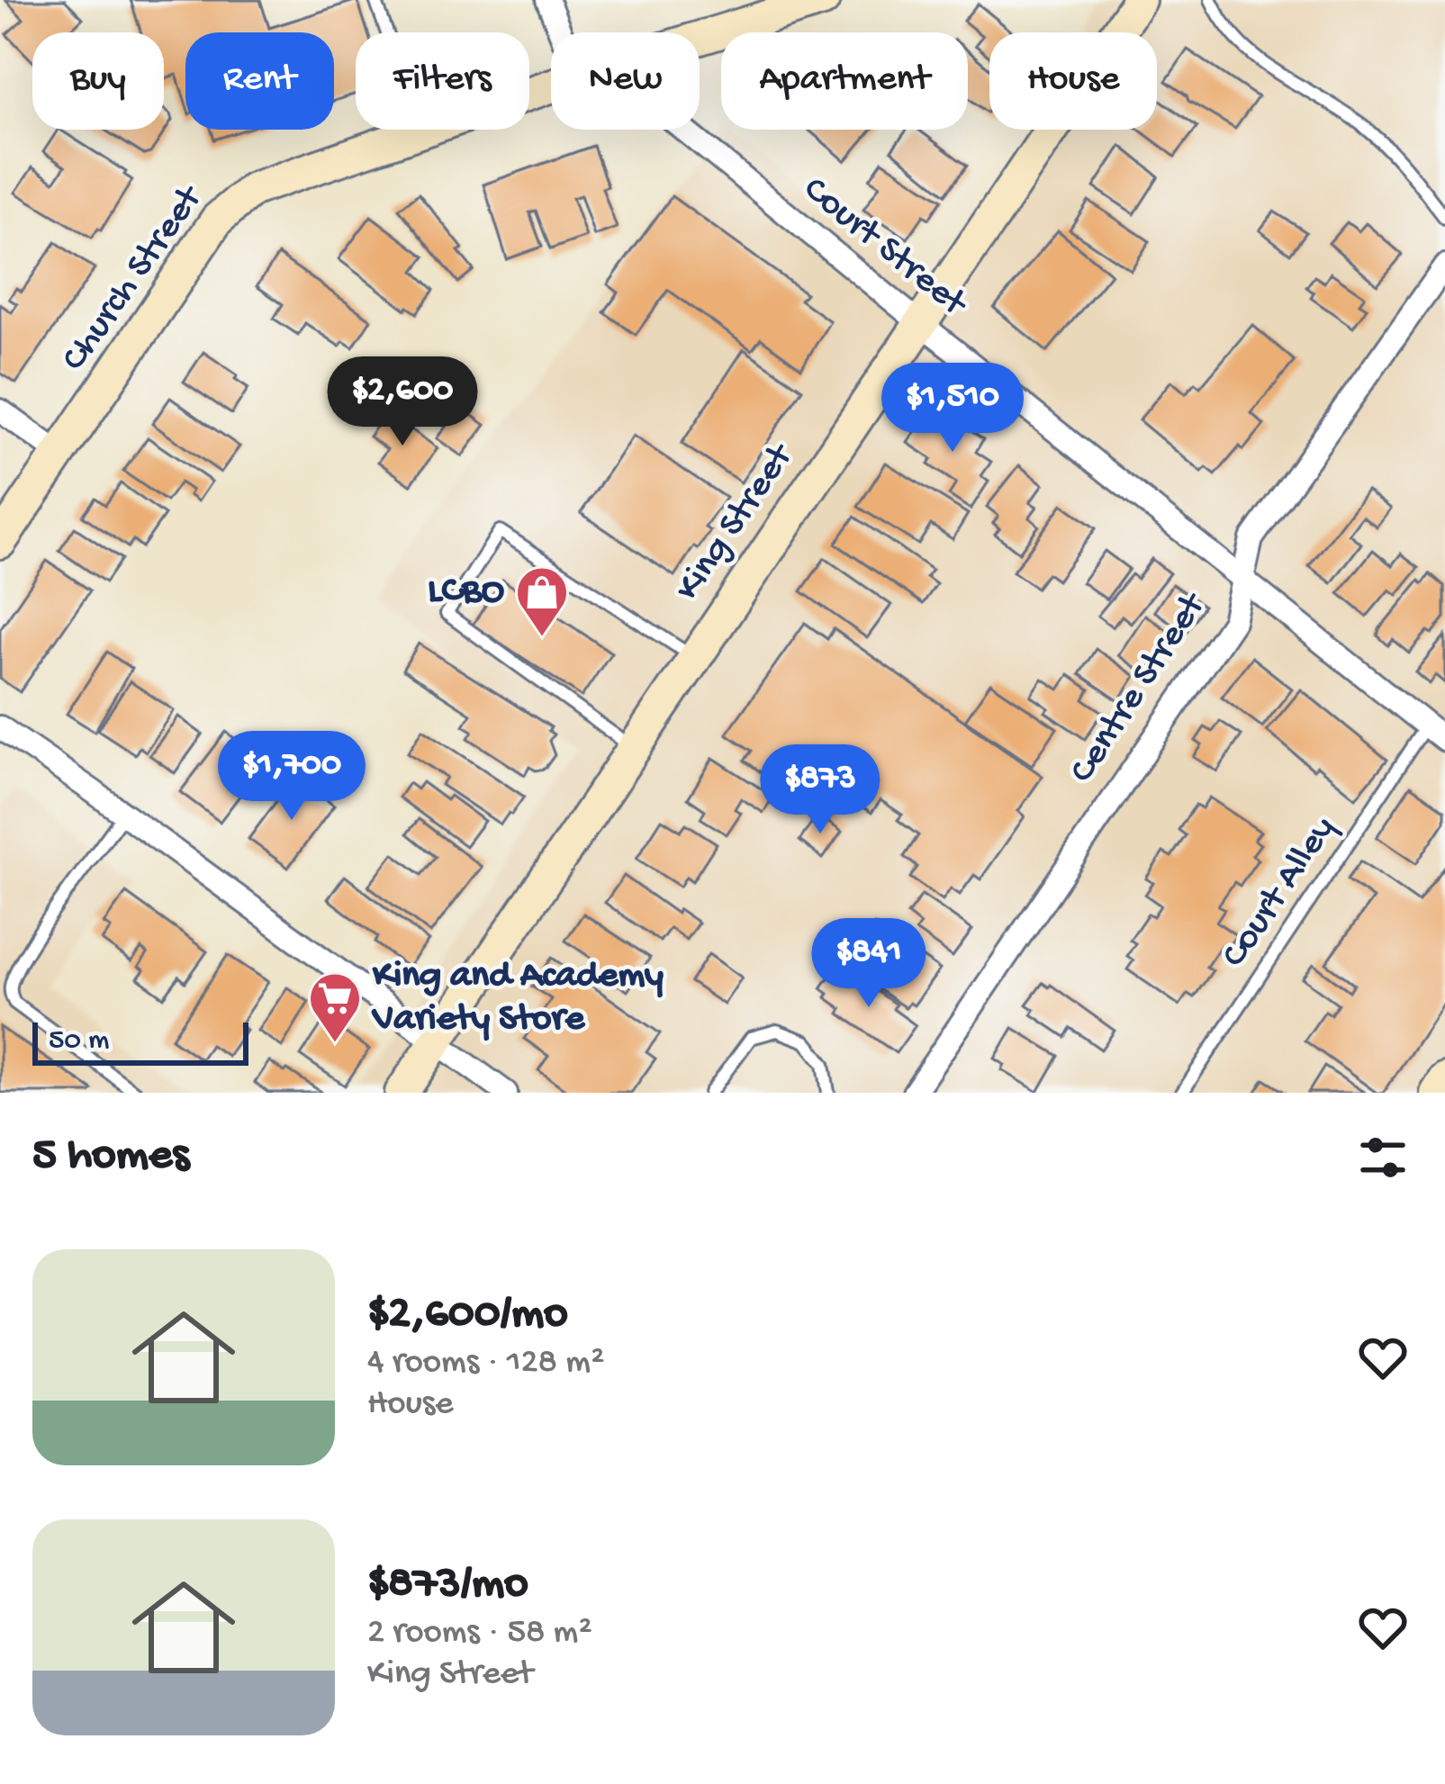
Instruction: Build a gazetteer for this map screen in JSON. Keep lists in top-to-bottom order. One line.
{"streets":{"street":["Court Street","Church Street","King Street","Centre Street"],"lane":["Court Alley"]},"crossings":[["Court Street","King Street"],["Court Street","Centre Street"],["Court Street","Court Alley"]],"places":{"shop":["LCBO"],"supermarket":["King and Academy Variety Store"]},"scale_bar":"50 m","page":{"chip":["Buy","Rent","Filters","New","Apartment","House"],"price":["$2,600","$1,510","$1,700","$873","$841"],"scale":"50 m","heading":"5 homes","list":[{"name":"$2,600/mo","note":"4 rooms · 128 m² · House"},{"name":"$873/mo","note":"2 rooms · 58 m² · King Street"}]}}
